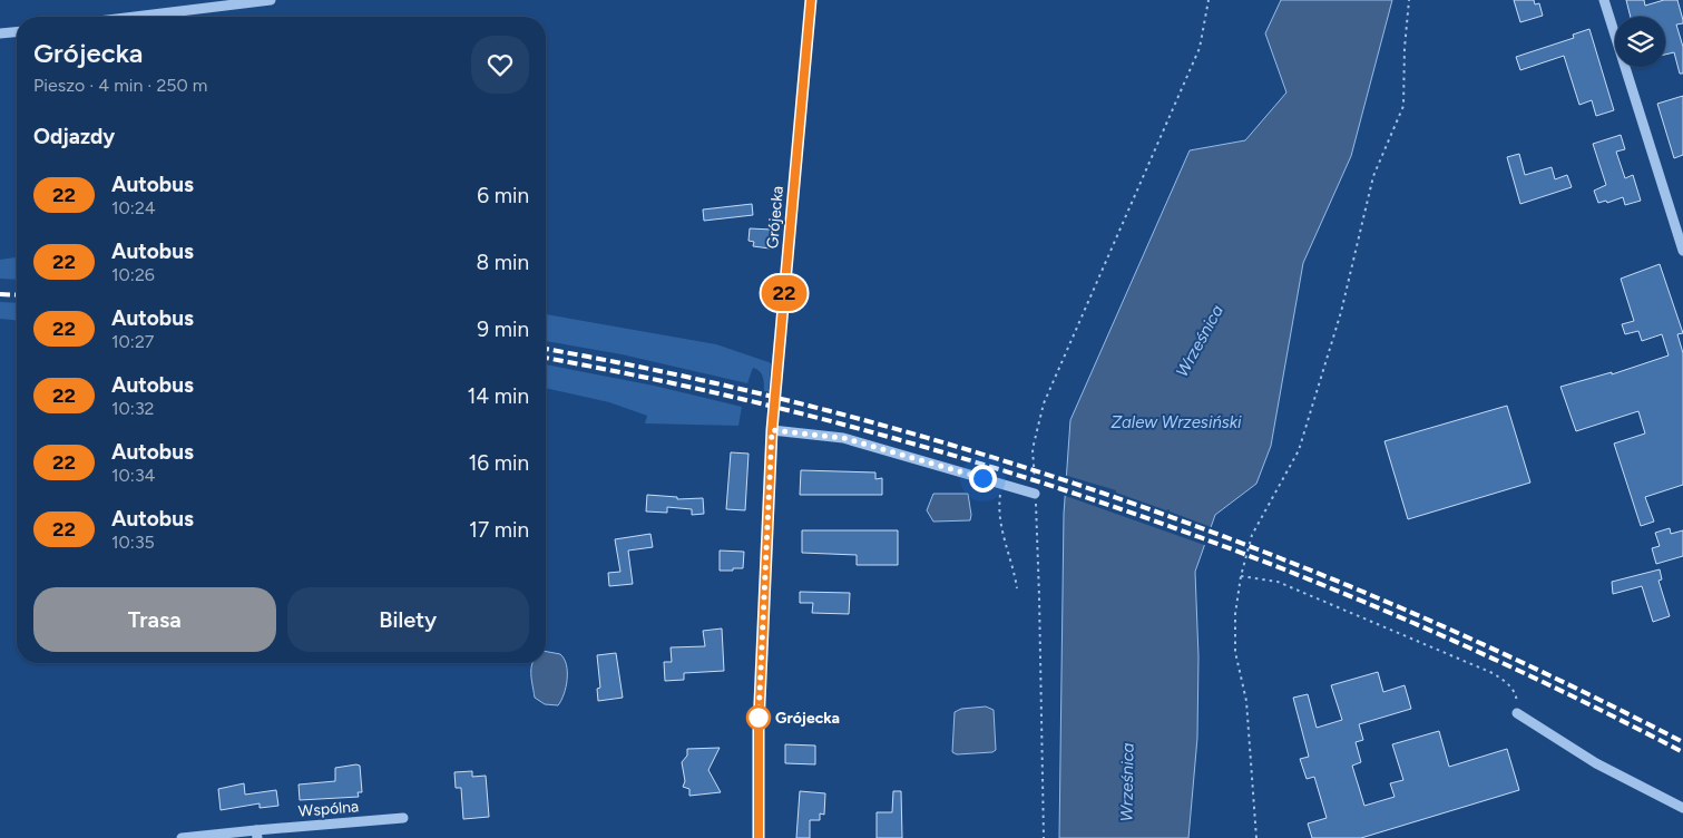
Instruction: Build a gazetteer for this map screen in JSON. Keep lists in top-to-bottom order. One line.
{"streets":{"street":["Grójecka","Wspólna"]},"water":["Wrześnica","Zalew Wrzesiński"],"places":["Grójecka"],"lines":["bus line 22"],"page":{"on_map":"22","heading":[["Grójecka","Pieszo · 4 min · 250 m"],"Odjazdy"],"list":[{"mark":"22","name":"Autobus","note":"10:24","value":"6 min"},{"mark":"22","name":"Autobus","note":"10:26","value":"8 min"},{"mark":"22","name":"Autobus","note":"10:27","value":"9 min"},{"mark":"22","name":"Autobus","note":"10:32","value":"14 min"},{"mark":"22","name":"Autobus","note":"10:34","value":"16 min"},{"mark":"22","name":"Autobus","note":"10:35","value":"17 min"}],"buttons":["Trasa","Bilety"]}}
